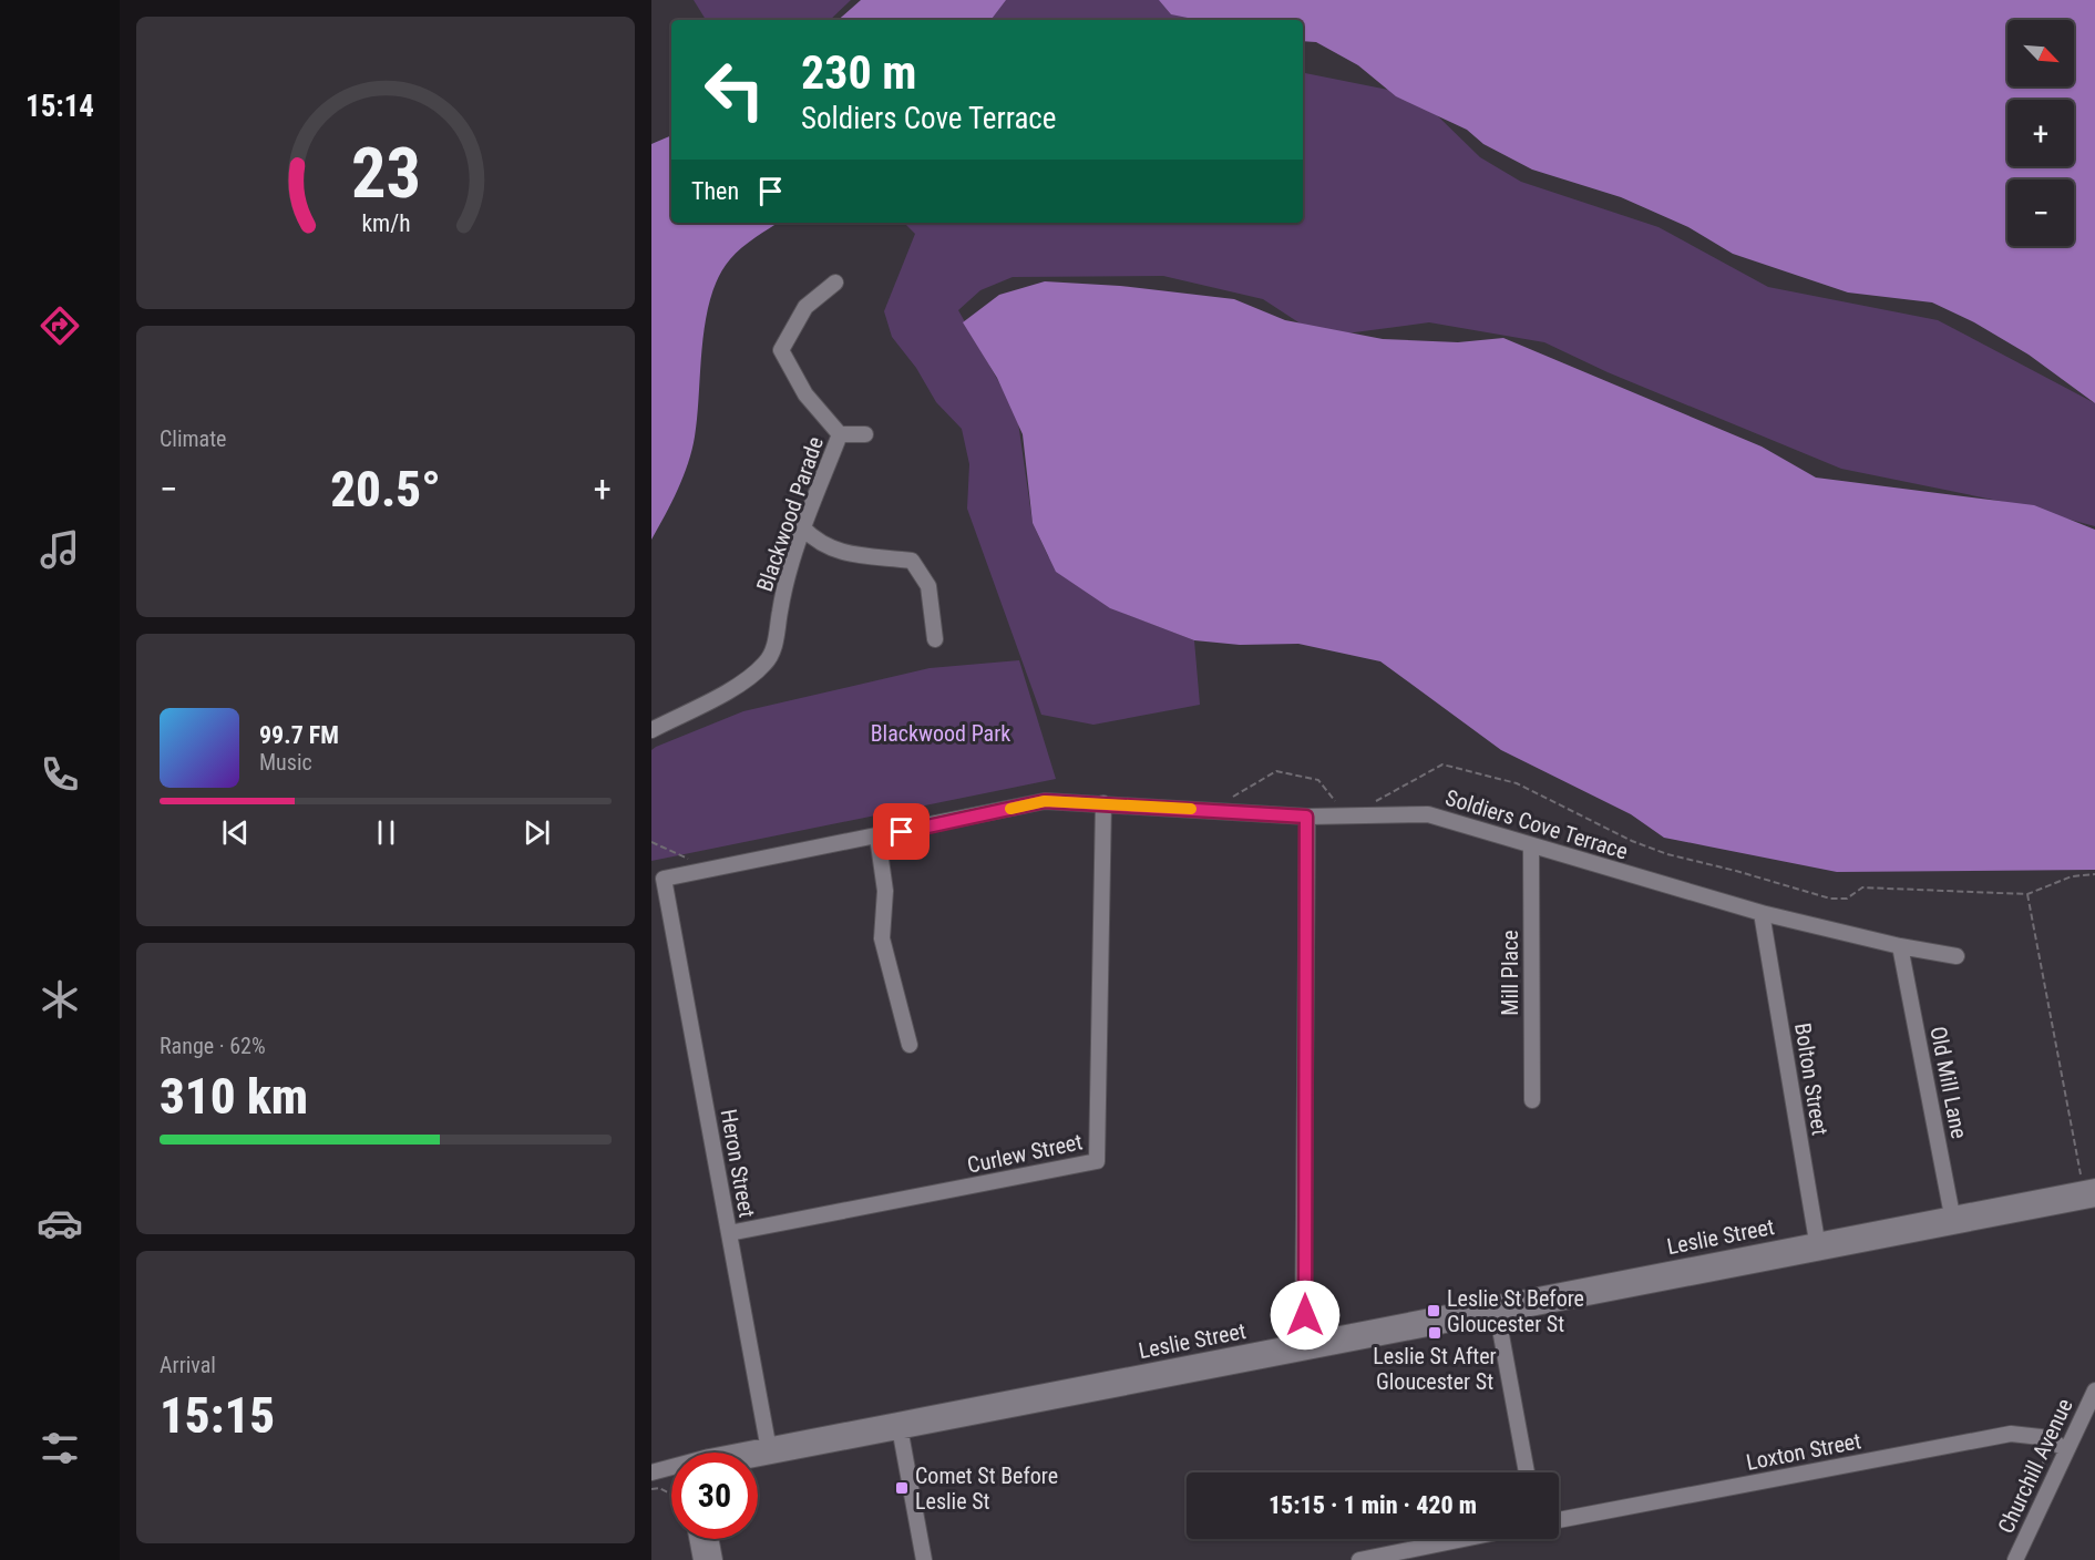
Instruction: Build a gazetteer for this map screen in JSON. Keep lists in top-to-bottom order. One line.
{"streets":{"street":["Blackwood Parade","Soldiers Cove Terrace","Mill Place","Bolton Street","Old Mill Lane","Curlew Street","Heron Street","Leslie Street","Loxton Street","Churchill Avenue"]},"crossings":[["Soldiers Cove Terrace","Mill Place"],["Soldiers Cove Terrace","Bolton Street"],["Soldiers Cove Terrace","Old Mill Lane"],["Soldiers Cove Terrace","Curlew Street"],["Soldiers Cove Terrace","Heron Street"],["Bolton Street","Leslie Street"],["Old Mill Lane","Leslie Street"],["Curlew Street","Heron Street"],["Heron Street","Leslie Street"],["Loxton Street","Churchill Avenue"]],"parks":["Blackwood Park"],"places":{"transit":["Leslie St Before Gloucester St","Leslie St After Gloucester St","Comet St Before Leslie St"]},"north":"bottom right","page":{"tabs":"15:14","map_buttons":["+","−"],"turn":["230 m","Soldiers Cove Terrace"],"then":"Then","tile":["Climate",["Range · 62%","310 km"],["Arrival","15:15"]],"heat":["−","20.5°","+"],"song":["99.7 FM","Music"],"limit":"30","trip":"15:15 · 1 min · 420 m","gauge":["23","km/h"]}}
